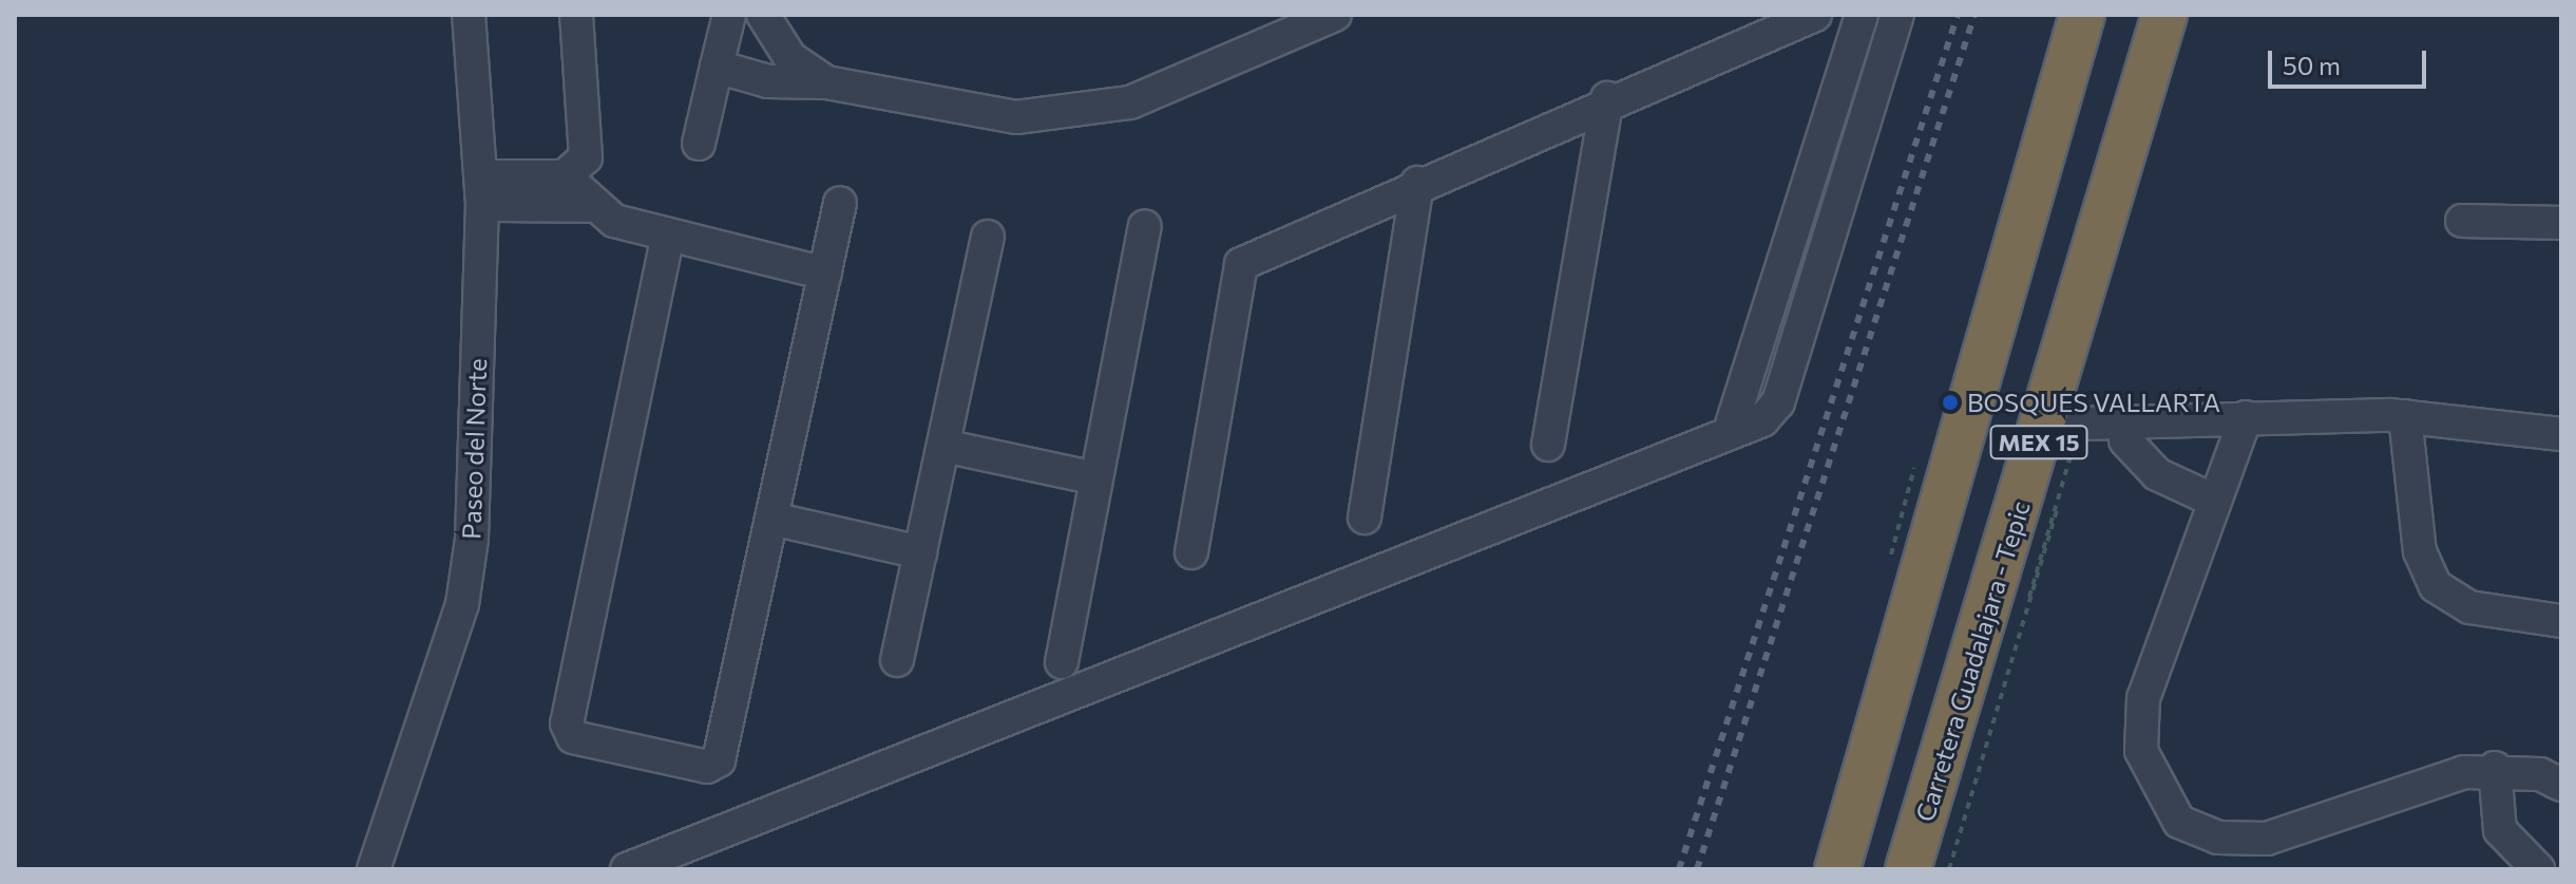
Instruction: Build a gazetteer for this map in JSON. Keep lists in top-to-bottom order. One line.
{"streets":{"highway":["MEX 15","Carretera Guadalajara - Tepic"],"street":["Paseo del Norte"]},"places":["BOSQUES VALLARTA"],"scale_bar":"50 m"}
